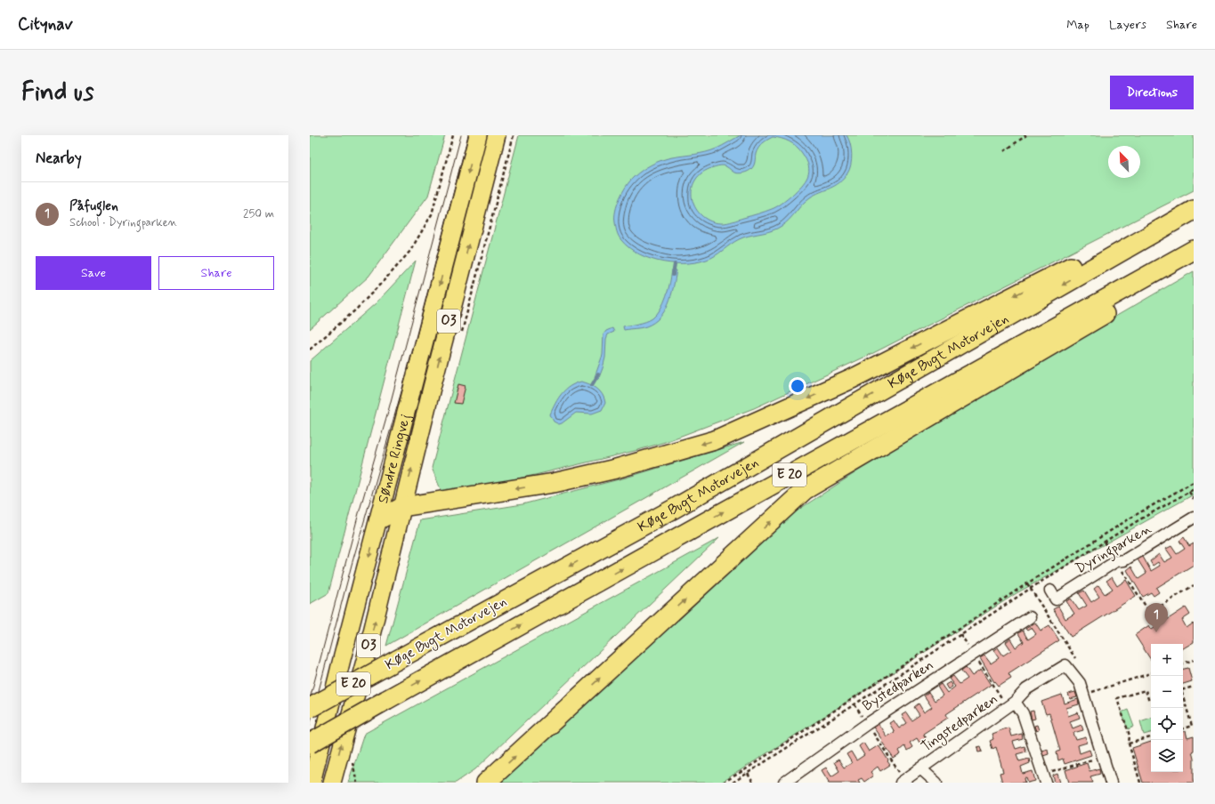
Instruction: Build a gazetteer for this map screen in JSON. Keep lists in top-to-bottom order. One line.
{"streets":{"highway":["Køge Bugt Motorvejen","E 20"],"main road":["O3","Søndre Ringvej"],"street":["Dyringparken","Bystedparken","Tingstedparken"]},"north":"top left","page":{"header":"Citynav","nav":["Map","Layers","Share"],"buttons":["Directions",["Save","Share"]],"title":"Find us","heading":"Nearby","list":[{"mark":"1","name":"Påfuglen","note":"School · Dyringparken","value":"250 m"}],"pins":"1","map_buttons":["+","−"]}}
